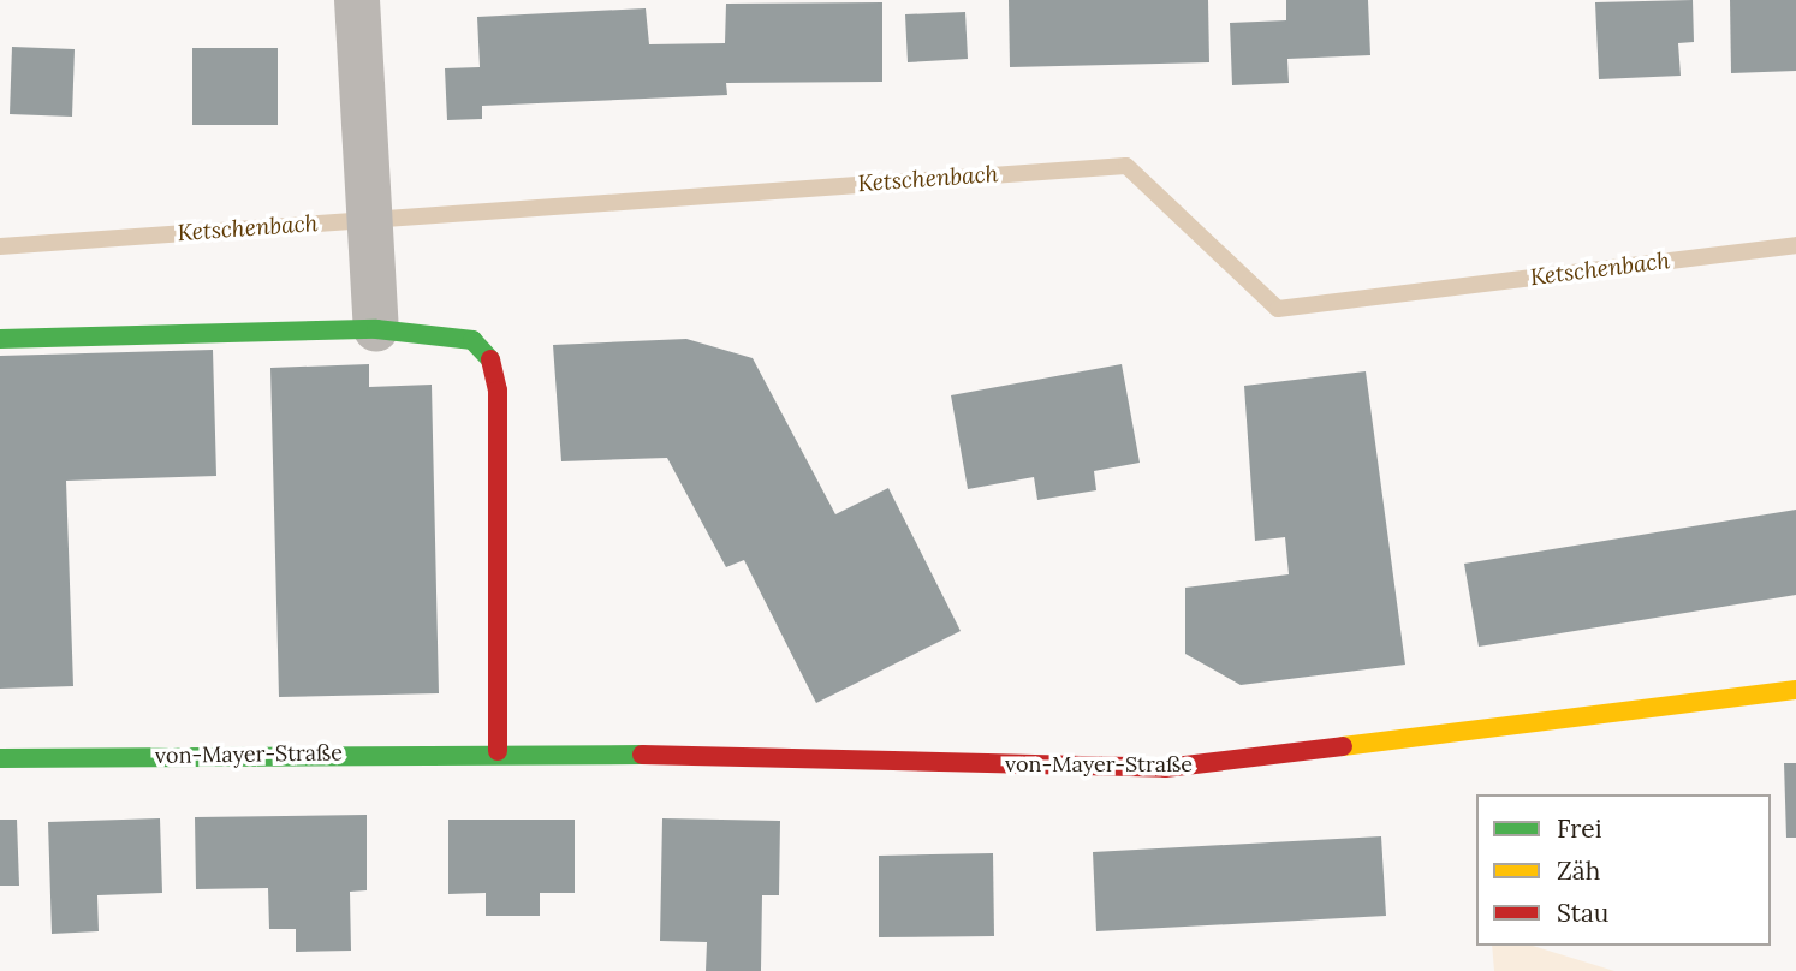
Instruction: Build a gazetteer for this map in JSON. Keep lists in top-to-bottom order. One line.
{"streets":{"street":["von-Mayer-Straße"]},"water":["Ketschenbach"],"legend":["Frei","Zäh","Stau"]}
